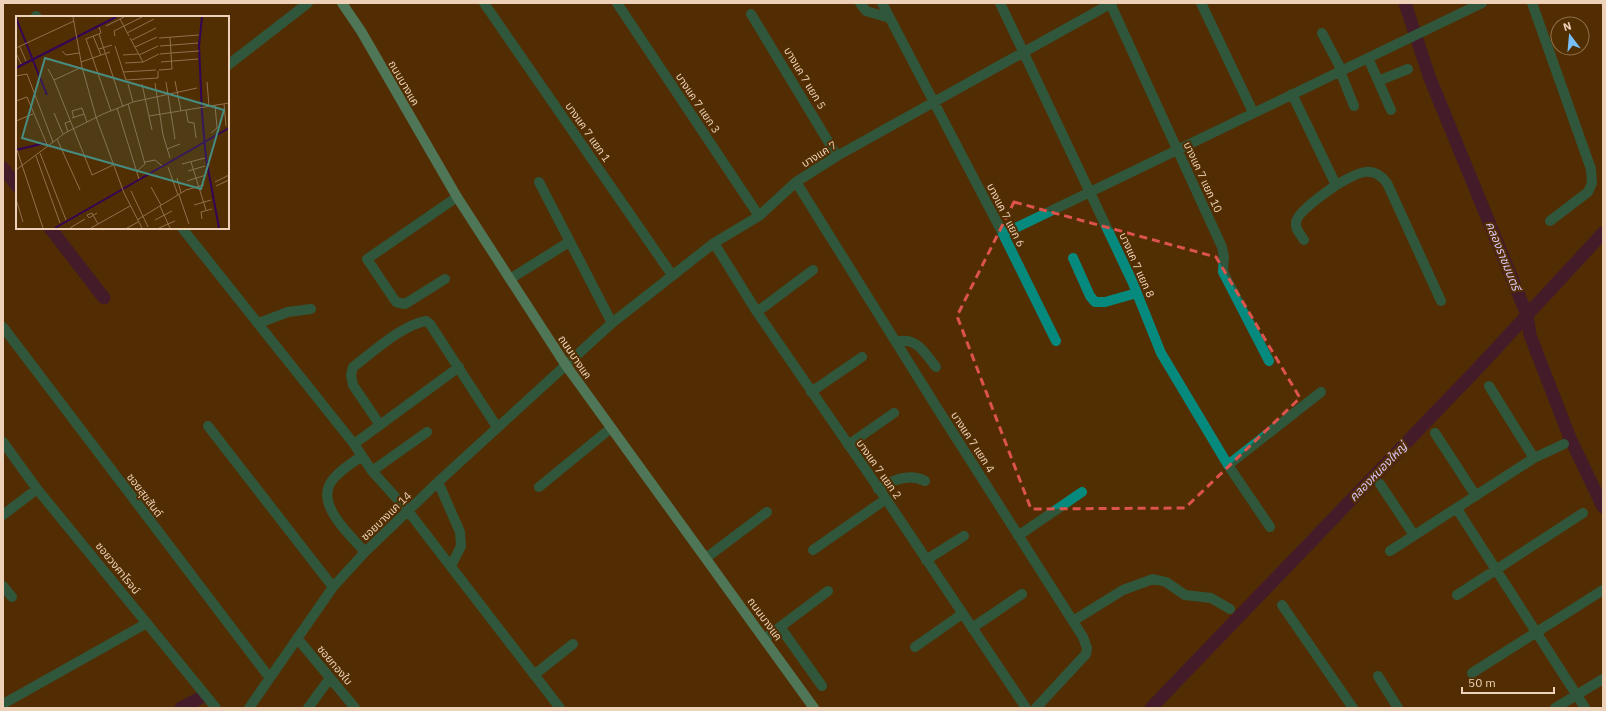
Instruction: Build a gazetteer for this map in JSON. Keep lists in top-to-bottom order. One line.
{"streets":{"main road":["ถนนบางแค"],"street":["บางแค 7 แยก 5","บางแค 7 แยก 3","บางแค 7 แยก 1","บางแค 7","บางแค 7 แยก 10","บางแค 7 แยก 6","บางแค 7 แยก 8","บางแค 7 แยก 4","บางแค 7 แยก 2","ซอยสุขสันต์","ซอยบางแค 14","ซอยวงศาโรจน์","ซอยทองใบ"]},"crossings":[["บางแค 7 แยก 5","บางแค 7"],["ถนนบางแค","บางแค 7"],["ถนนบางแค","ซอยบางแค 14"],["บางแค 7 แยก 3","บางแค 7"],["บางแค 7 แยก 1","บางแค 7"],["บางแค 7","บางแค 7 แยก 10"],["บางแค 7","บางแค 7 แยก 6"],["บางแค 7","บางแค 7 แยก 8"],["บางแค 7","บางแค 7 แยก 4"],["บางแค 7","บางแค 7 แยก 2"],["บางแค 7","ซอยบางแค 14"],["ซอยสุขสันต์","ซอยบางแค 14"],["ซอยบางแค 14","ซอยทองใบ"]],"water":["คลองราชมนตรี","คลองหนองใหญ่"],"scale_bar":"50 m","north":"top"}
